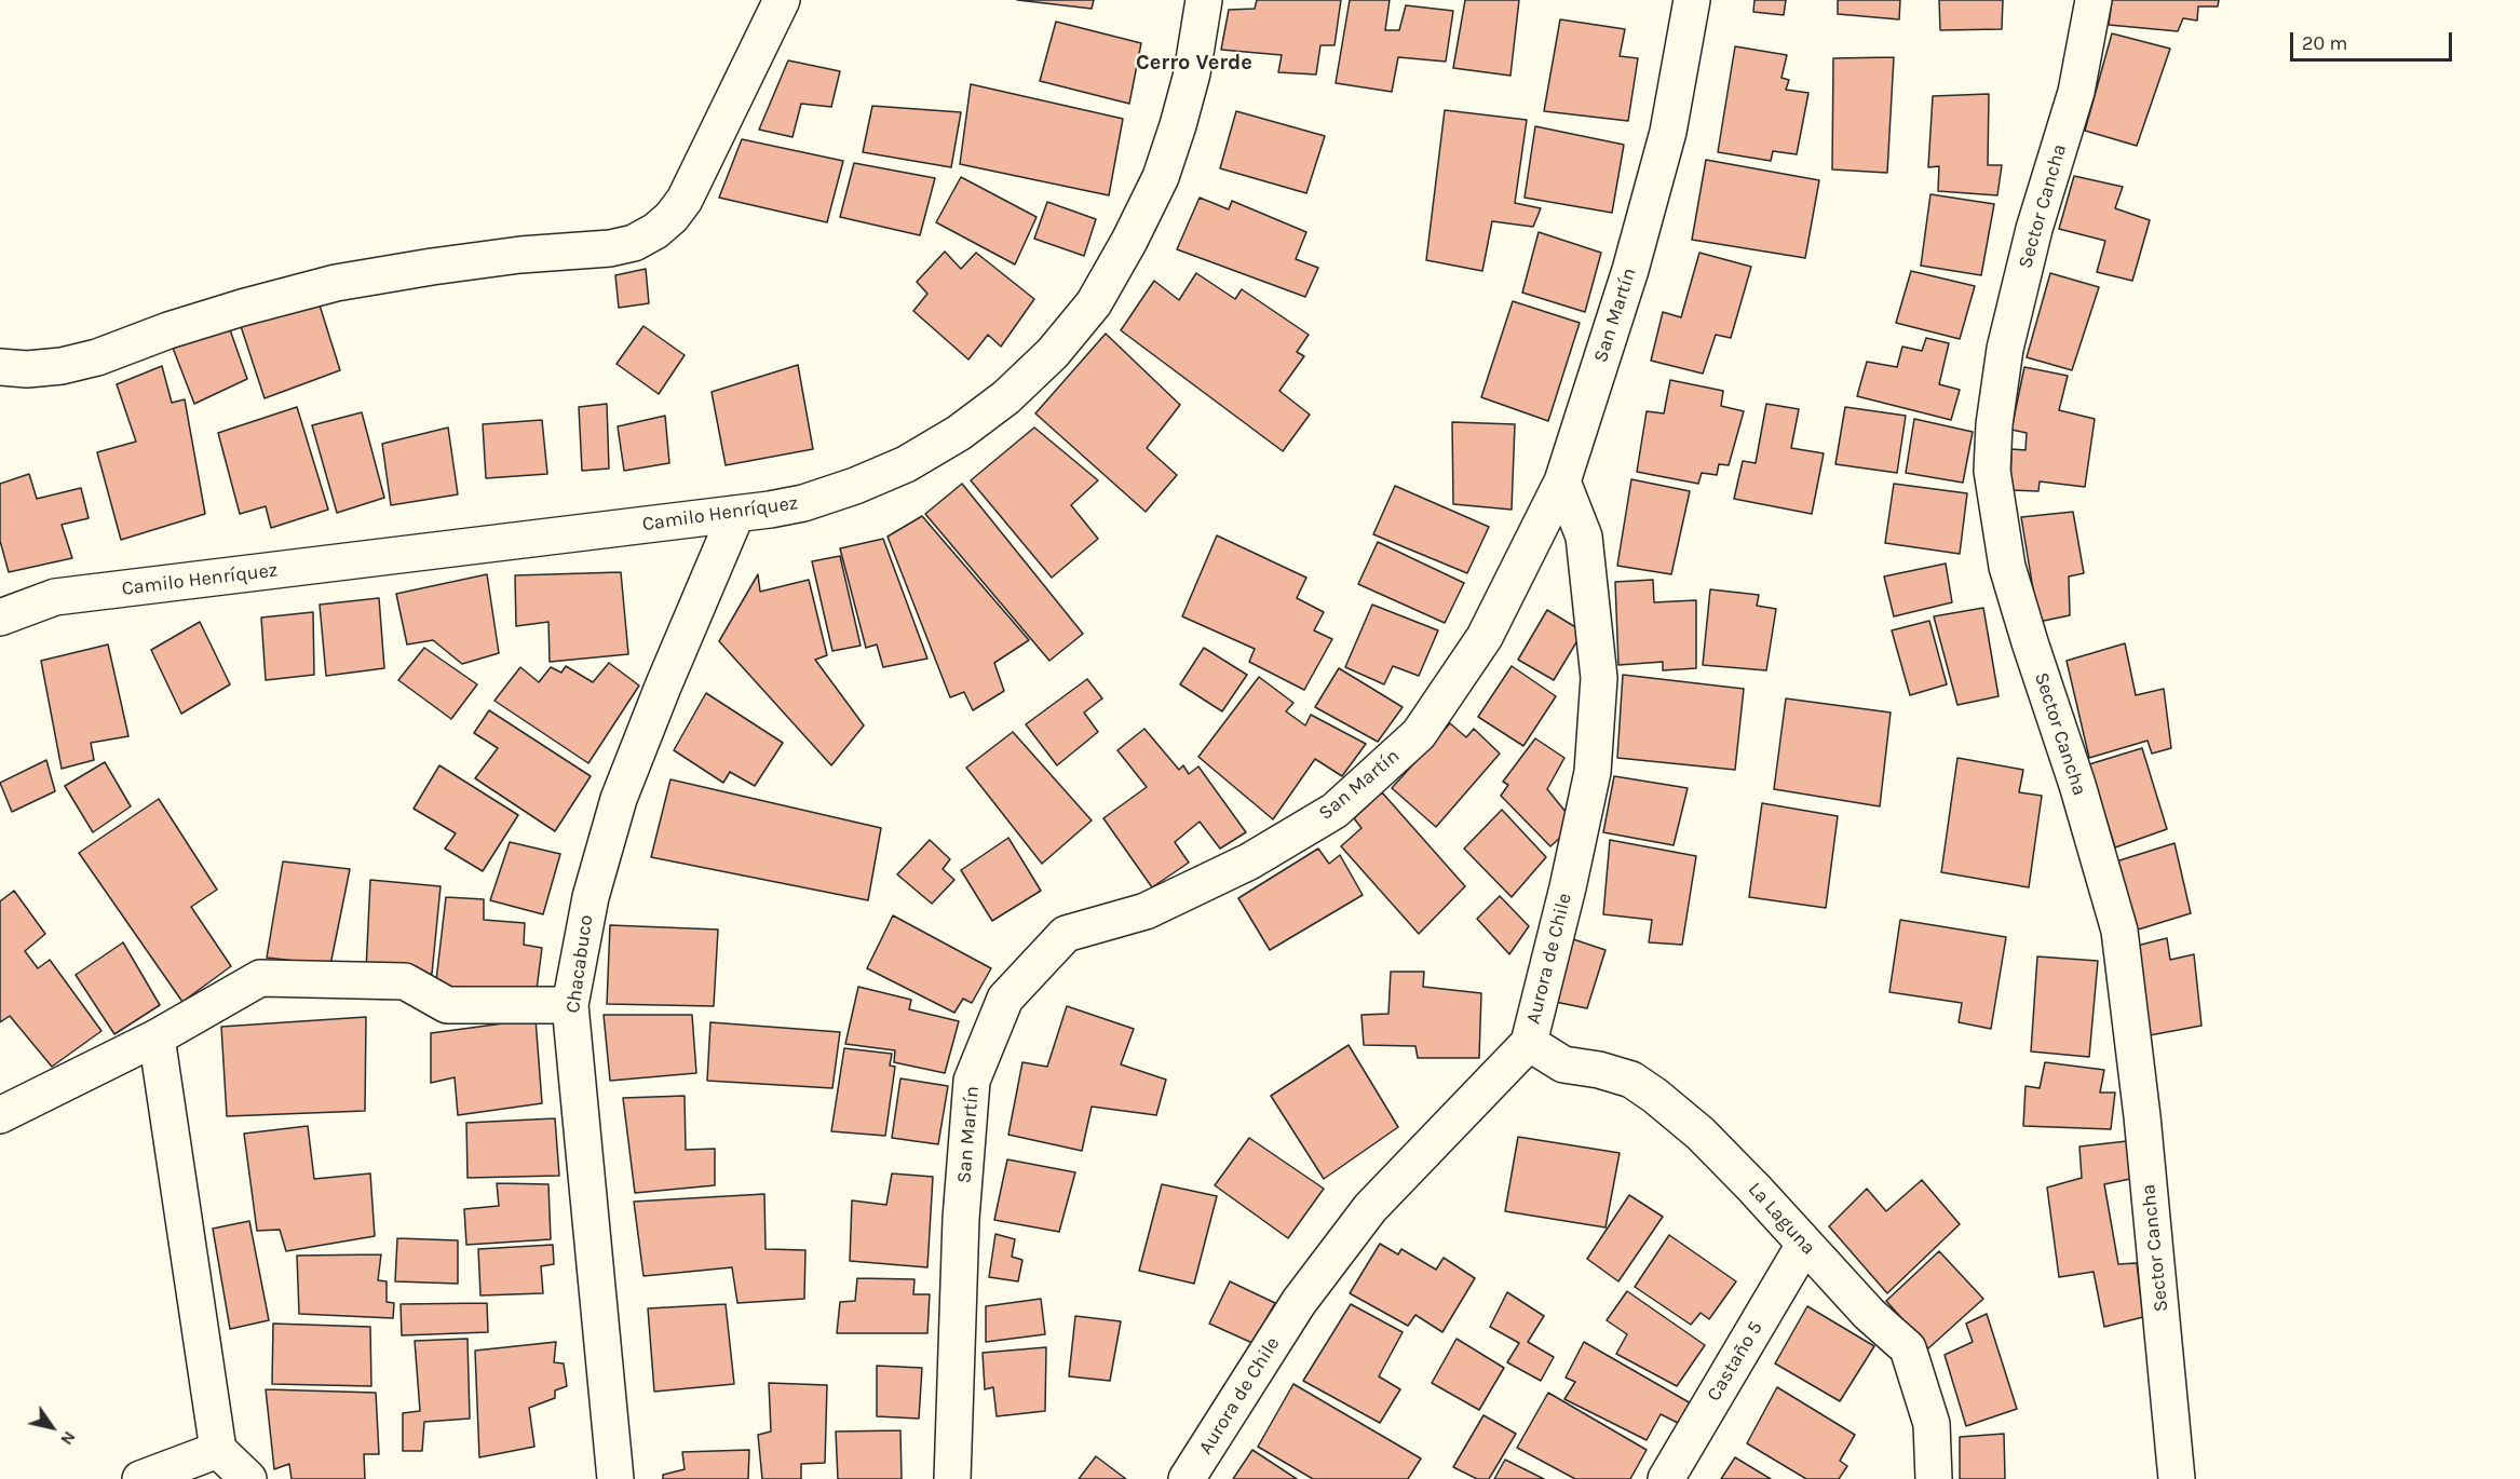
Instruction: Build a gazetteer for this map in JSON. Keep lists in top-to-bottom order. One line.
{"streets":{"street":["Sector Cancha","San Martín","Camilo Henríquez","Aurora de Chile","Chacabuco","La Laguna","Castaño 5"]},"crossings":[["San Martín","Aurora de Chile"],["Camilo Henríquez","Chacabuco"],["Aurora de Chile","La Laguna"],["La Laguna","Castaño 5"]],"districts":["Cerro Verde"],"scale_bar":"20 m","north":"bottom right"}
